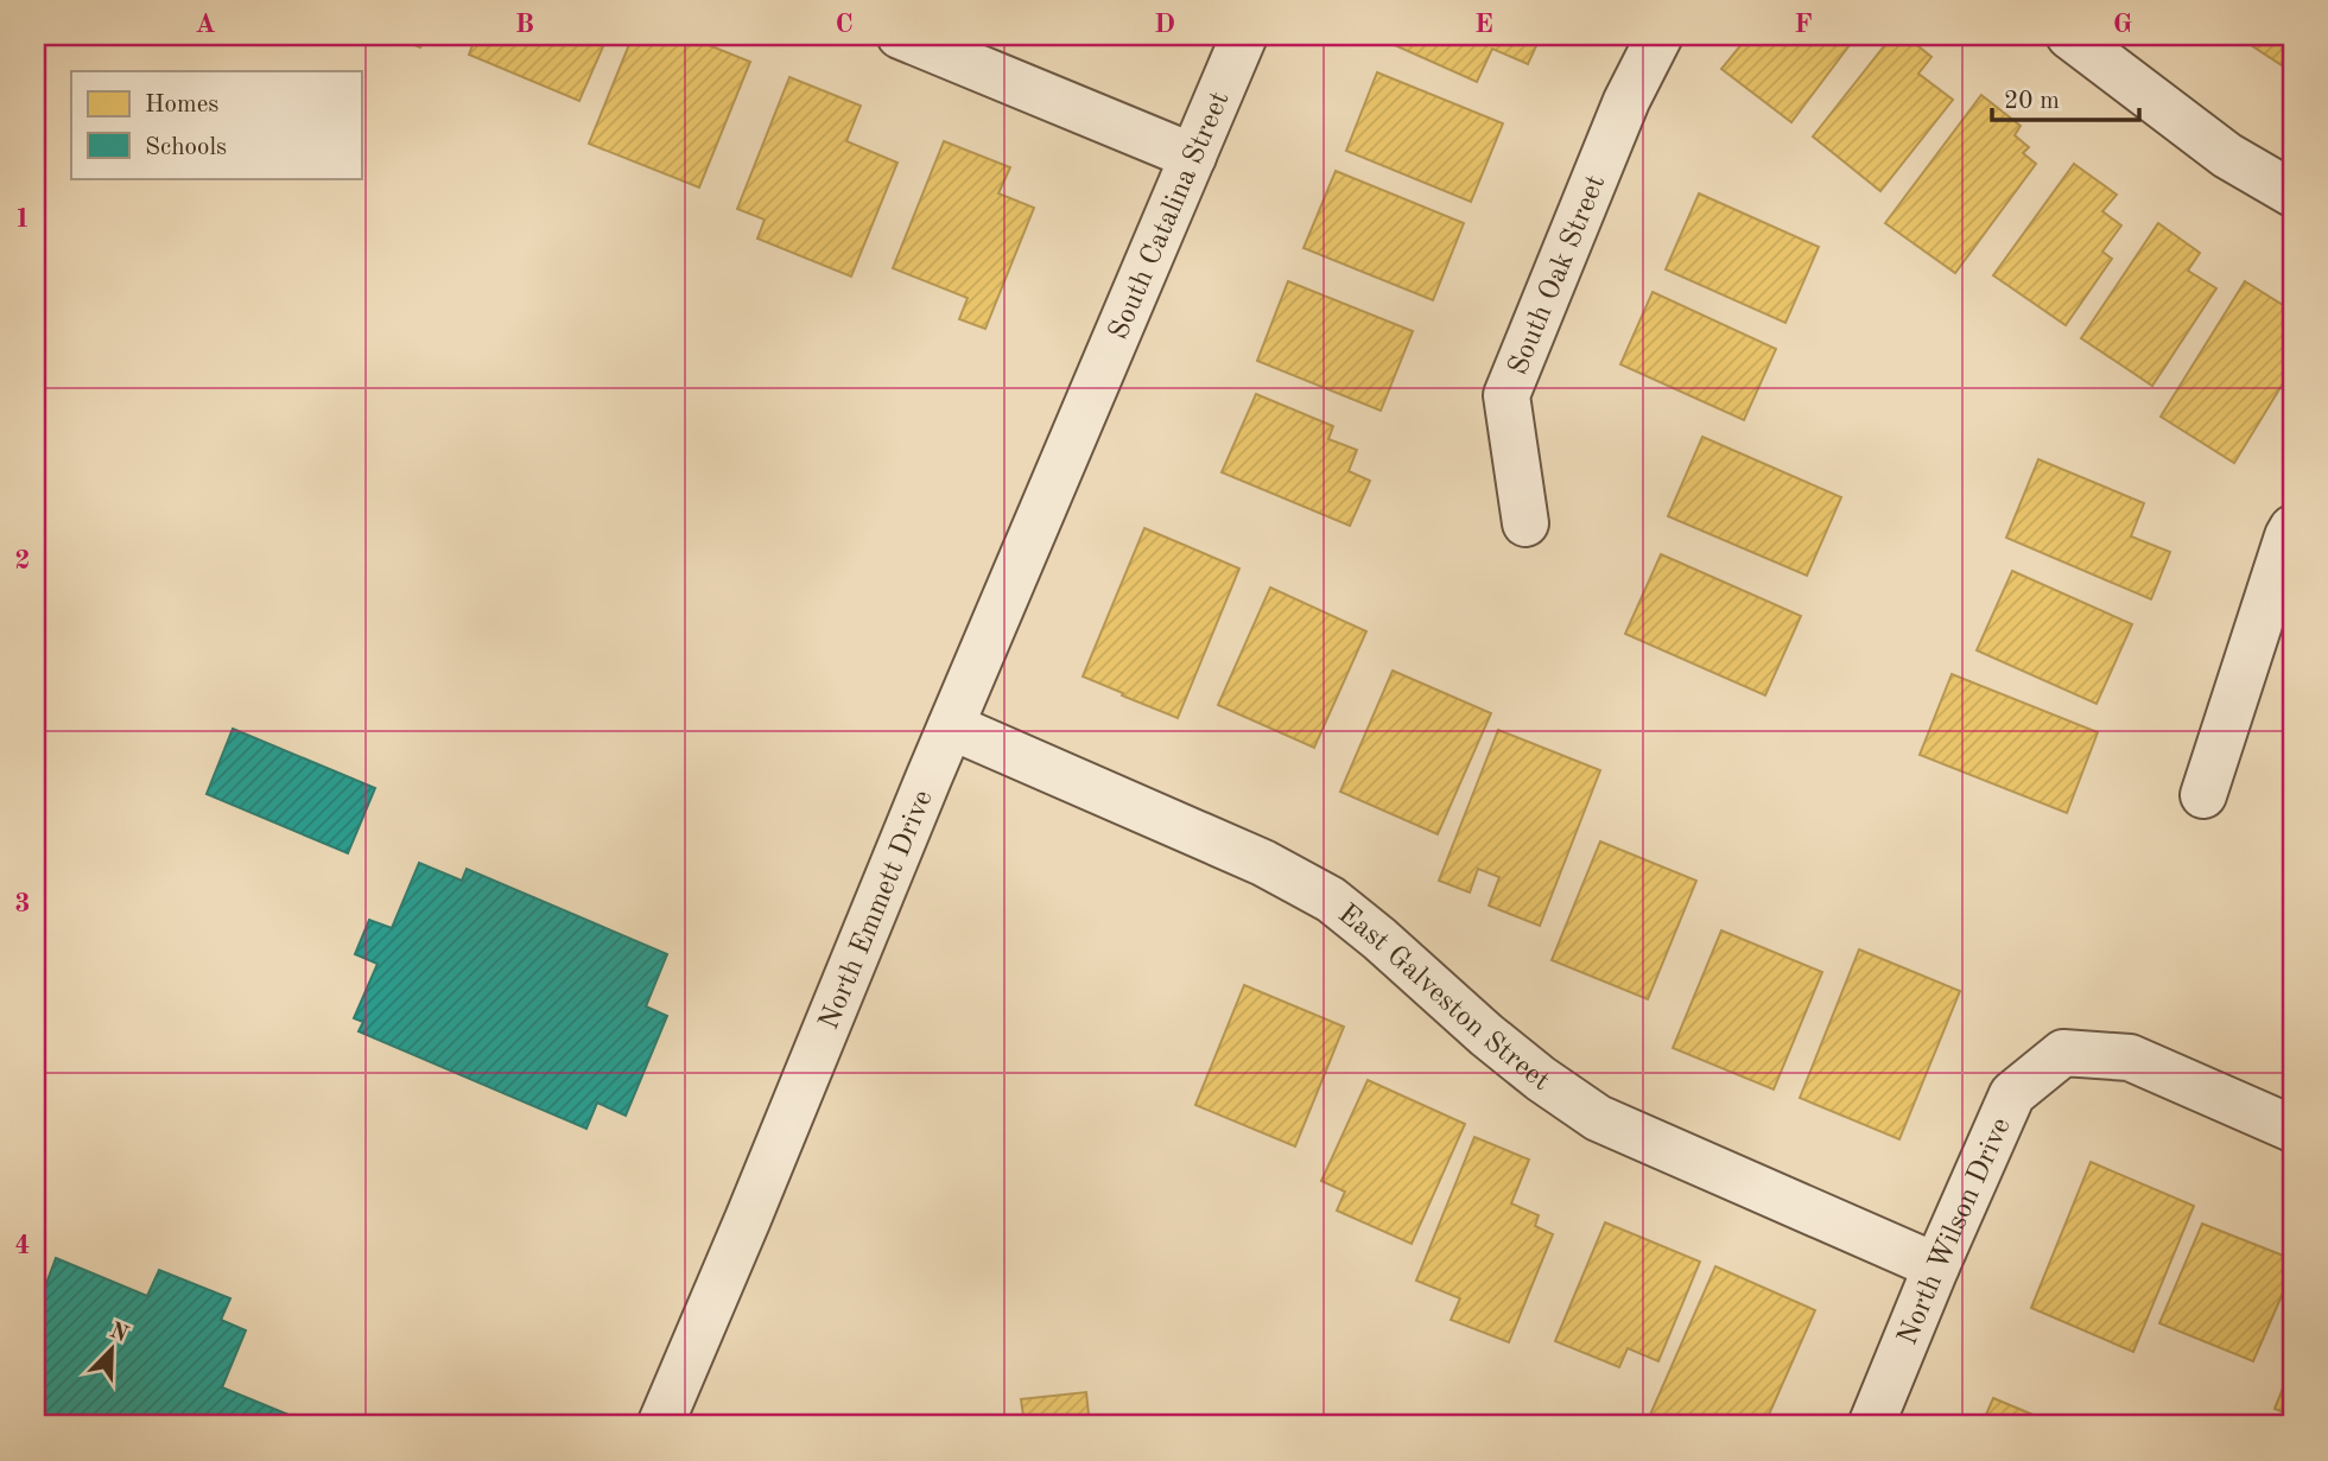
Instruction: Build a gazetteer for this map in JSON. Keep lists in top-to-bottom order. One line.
{"streets":{"street":["South Catalina Street","South Oak Street","North Emmett Drive","East Galveston Street","North Wilson Drive"]},"crossings":[["South Catalina Street","North Emmett Drive"],["North Emmett Drive","East Galveston Street"],["East Galveston Street","North Wilson Drive"]],"legend":["Homes","Schools"],"scale_bar":"20 m","north":"top right","grid":{"columns":["A","B","C","D","E","F","G"],"rows":["1","2","3","4"]}}
